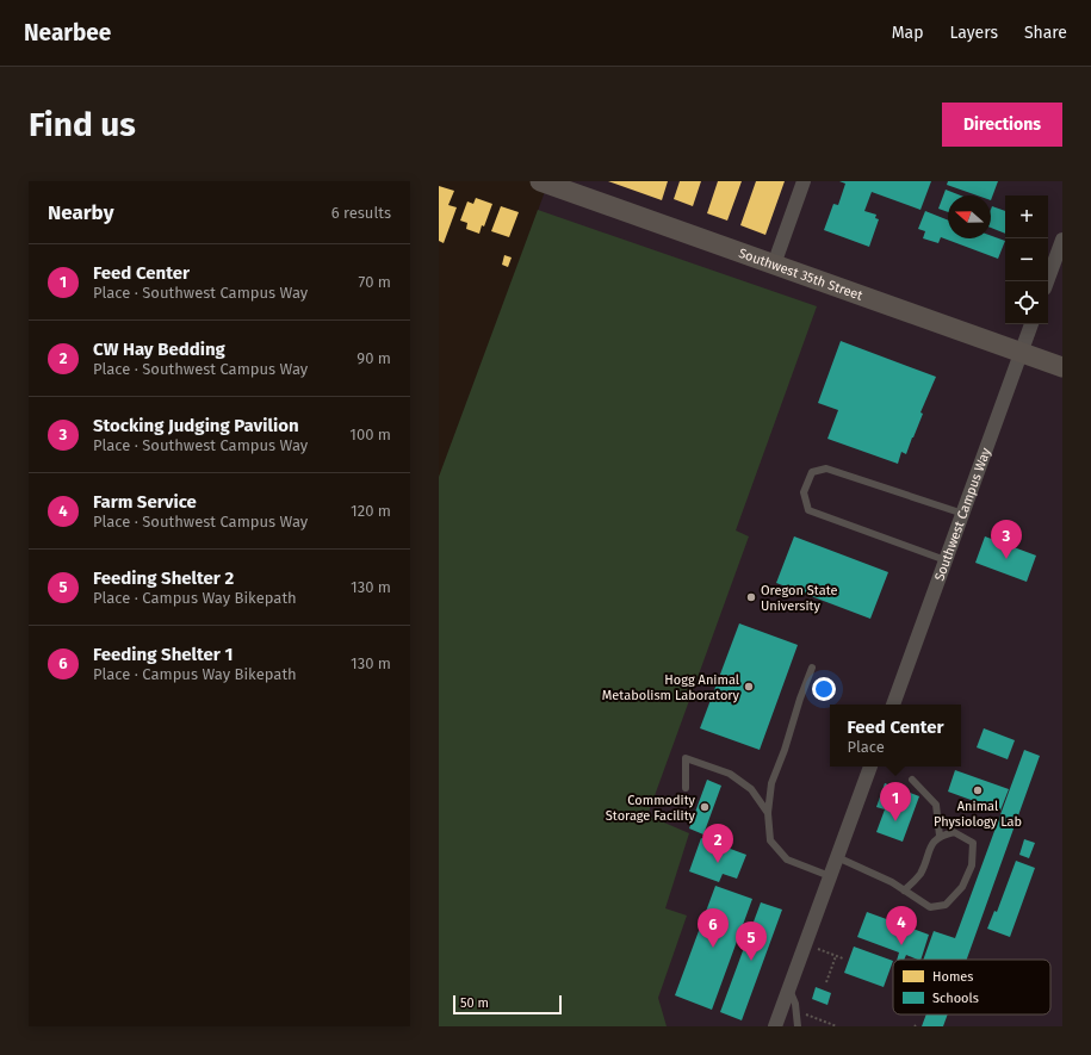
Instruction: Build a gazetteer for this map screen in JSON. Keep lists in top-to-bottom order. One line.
{"streets":{"main road":["Southwest 35th Street"],"street":["Southwest Campus Way"]},"crossings":[["Southwest 35th Street","Southwest Campus Way"]],"places":["Oregon State University","Hogg Animal Metabolism Laboratory","Animal Physiology Lab","Commodity Storage Facility"],"legend":["Homes","Schools"],"scale_bar":"50 m","north":"left","page":{"header":"Nearbee","nav":["Map","Layers","Share"],"buttons":"Directions","title":"Find us","heading":["Nearby","6 results"],"map_buttons":["+","−"],"list":[{"mark":"1","name":"Feed Center","note":"Place · Southwest Campus Way","value":"70 m"},{"mark":"2","name":"CW Hay Bedding","note":"Place · Southwest Campus Way","value":"90 m"},{"mark":"3","name":"Stocking Judging Pavilion","note":"Place · Southwest Campus Way","value":"100 m"},{"mark":"4","name":"Farm Service","note":"Place · Southwest Campus Way","value":"120 m"},{"mark":"5","name":"Feeding Shelter 2","note":"Place · Campus Way Bikepath","value":"130 m"},{"mark":"6","name":"Feeding Shelter 1","note":"Place · Campus Way Bikepath","value":"130 m"}],"pins":["3","1","2","4","6","5"],"popup":["Feed Center","Place"],"scale":"50 m"}}
